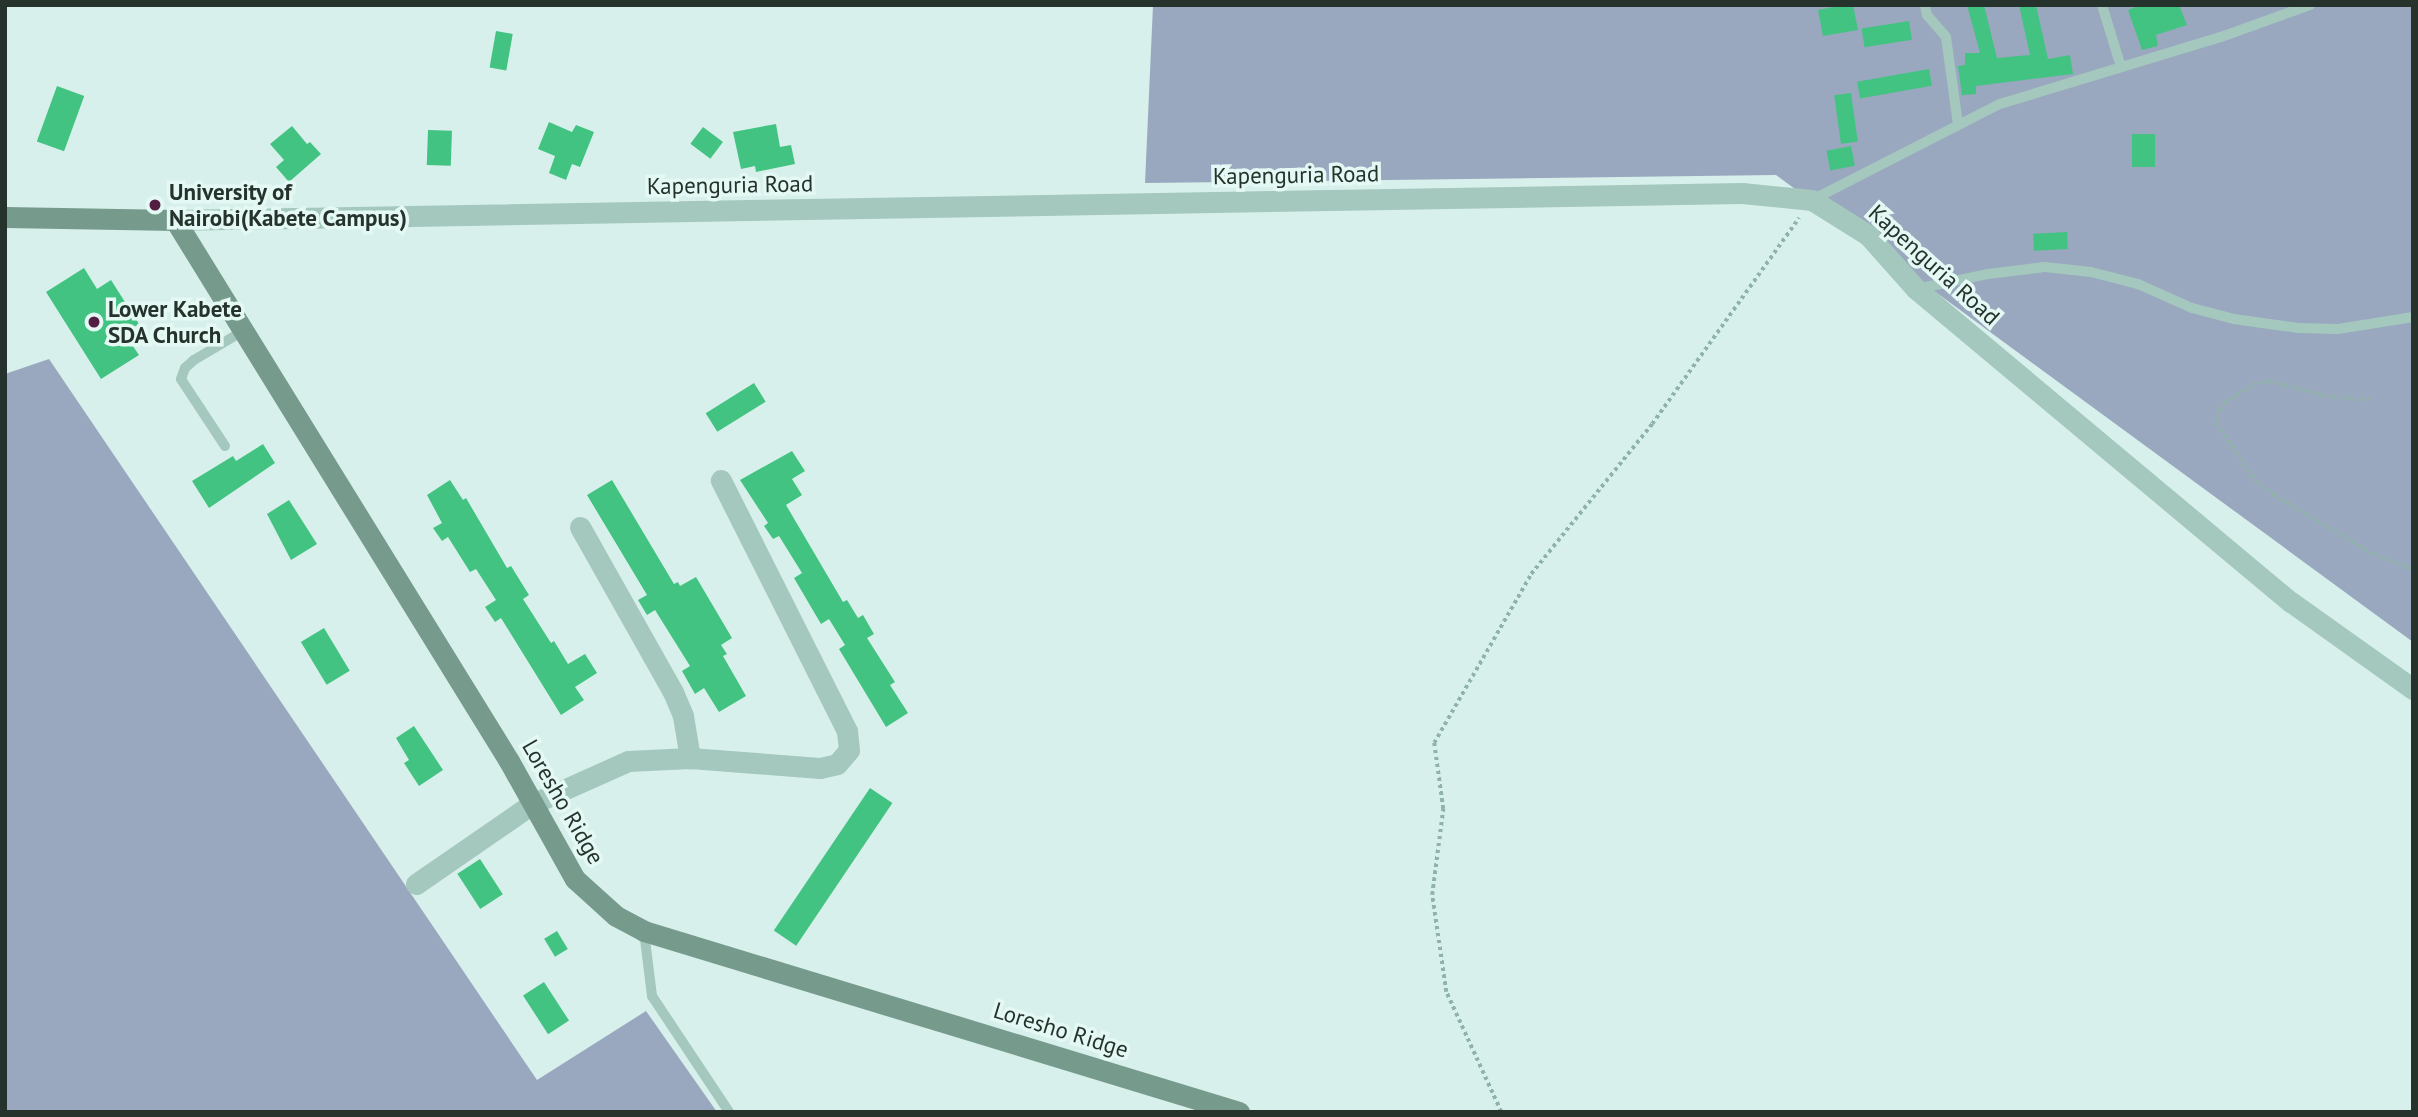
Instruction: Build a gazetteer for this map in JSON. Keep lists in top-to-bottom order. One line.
{"streets":{"street":["Kapenguria Road","Loresho Ridge"]},"crossings":[["Kapenguria Road","Loresho Ridge"]],"places":["University of Nairobi(Kabete Campus)","Lower Kabete SDA Church"]}
